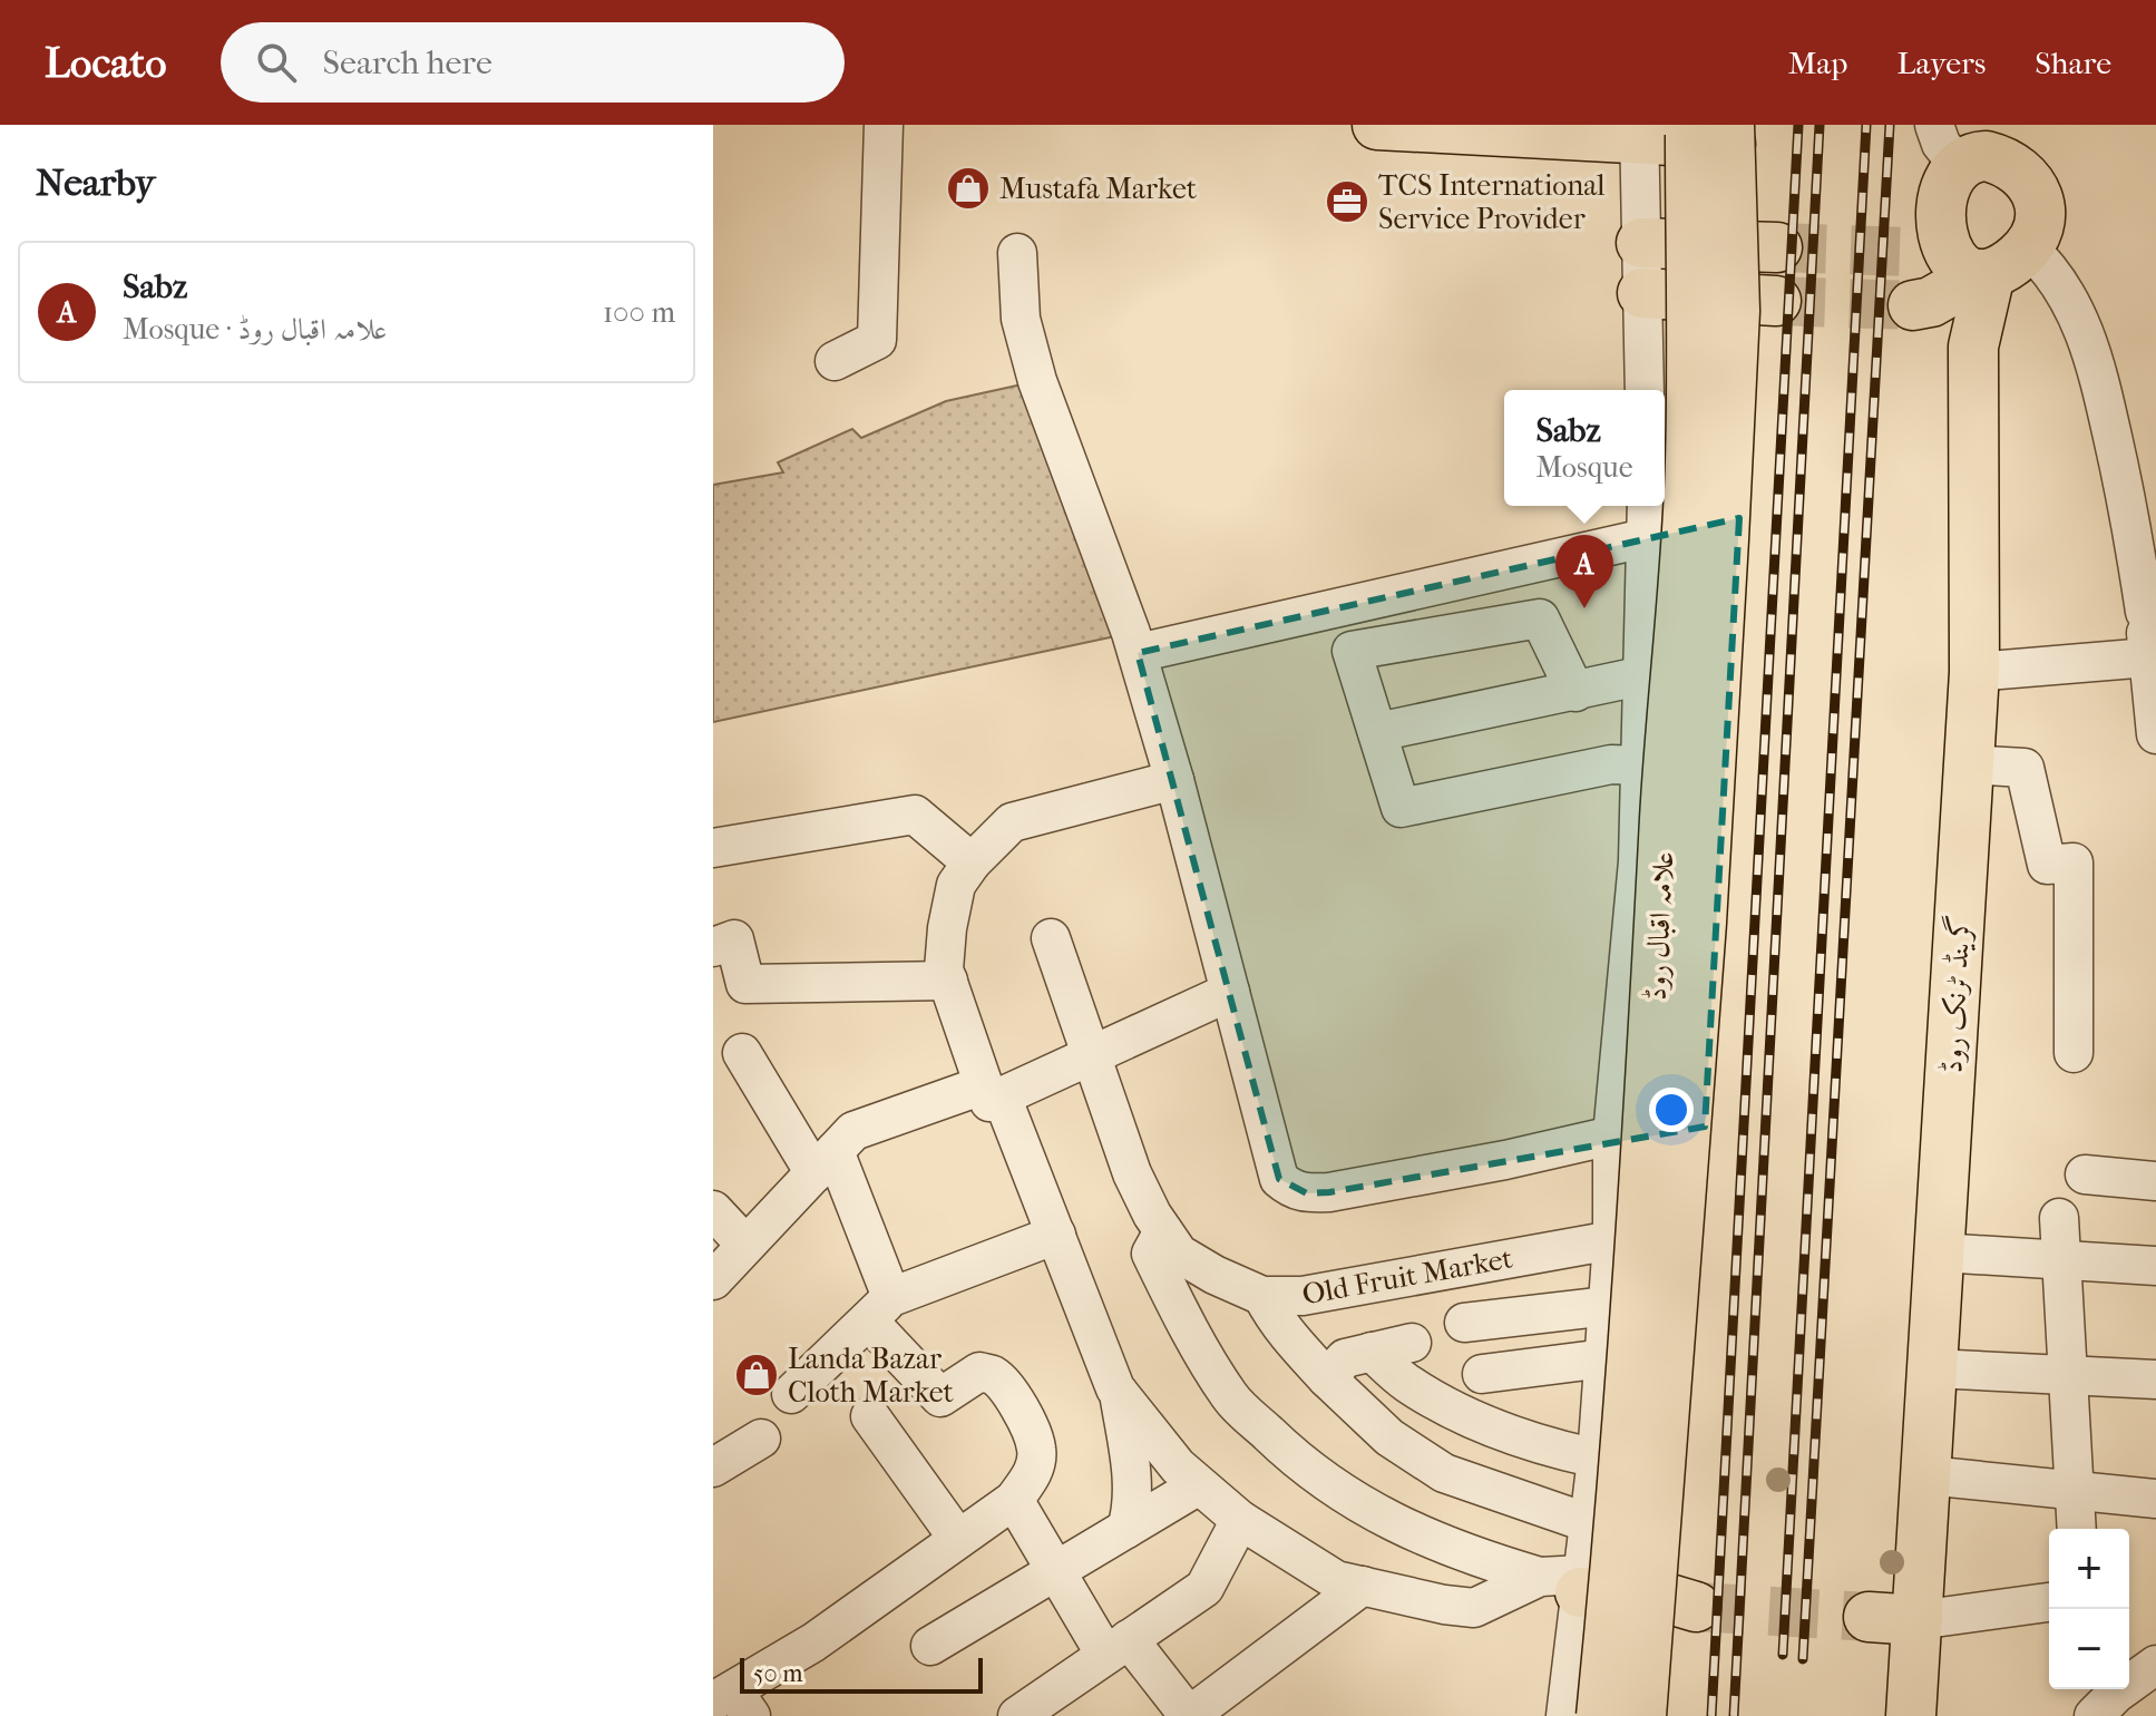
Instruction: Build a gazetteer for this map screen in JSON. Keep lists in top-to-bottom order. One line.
{"streets":{"main road":["علامہ اقبال روڈ","گرینڈ ٹرنک روڈ"],"street":["Old Fruit Market"]},"places":{"shop":["Mustafa Market","Landa Bazar Cloth Market"],"office":["TCS International Service Provider"]},"scale_bar":"50 m","page":{"header":"Locato","search":"Search here","nav":["Map","Layers","Share"],"heading":"Nearby","list":[{"mark":"A","name":"Sabz","note":"Mosque · علامہ اقبال روڈ","value":"100 m"}],"popup":["Sabz","Mosque"],"pins":"A","map_buttons":["+","−"],"scale":"50 m"}}
